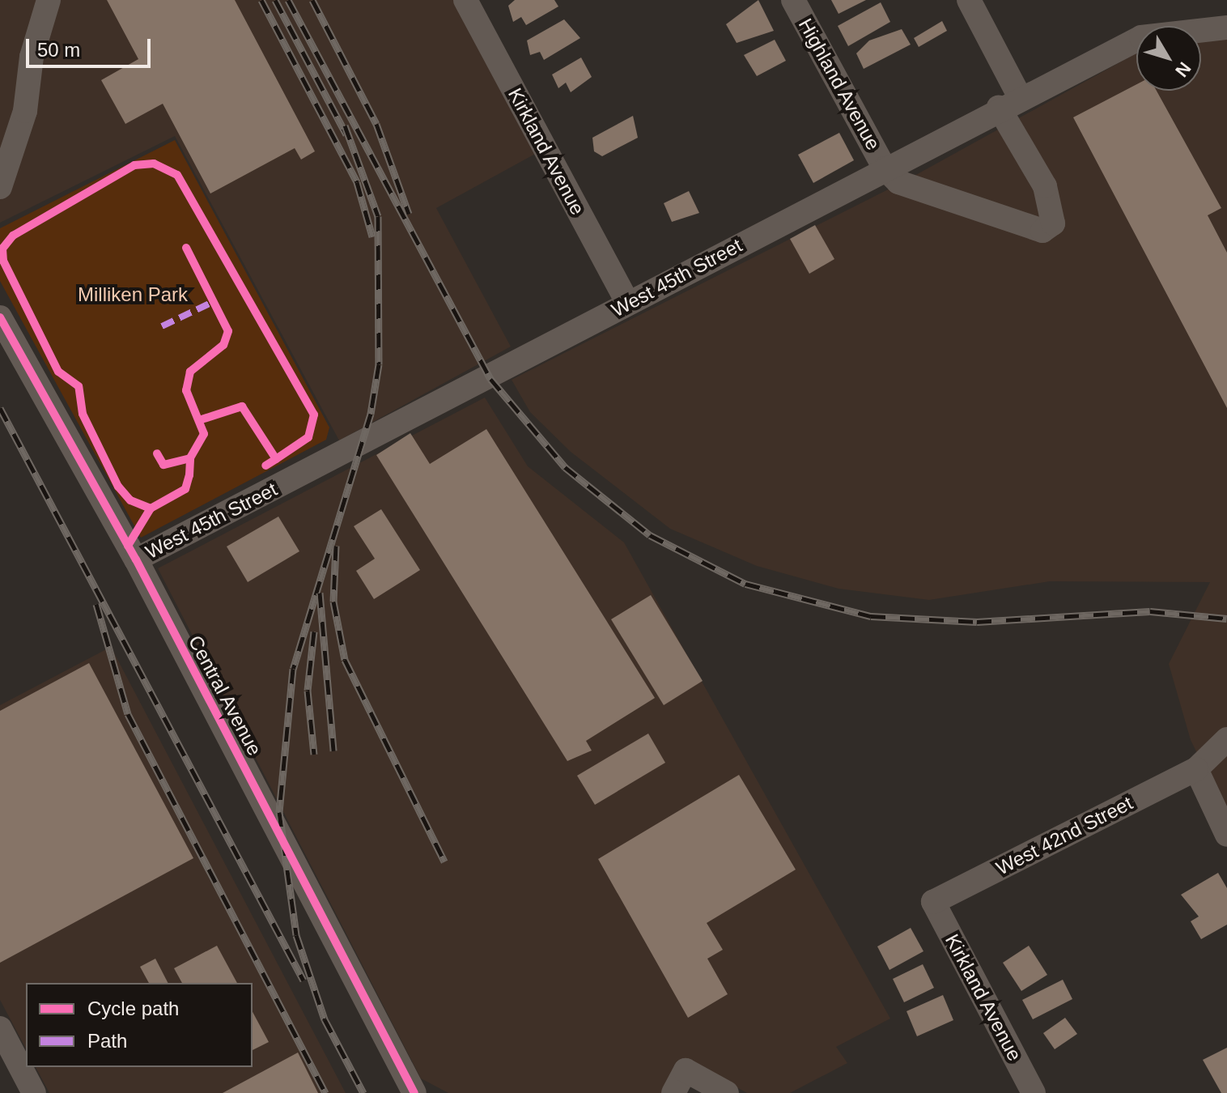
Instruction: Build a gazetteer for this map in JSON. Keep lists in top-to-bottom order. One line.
{"streets":{"street":["Highland Avenue","Kirkland Avenue","West 45th Street","Central Avenue","West 42nd Street"]},"crossings":[["Highland Avenue","West 45th Street"],["Kirkland Avenue","West 45th Street"],["Kirkland Avenue","West 42nd Street"],["West 45th Street","Central Avenue"]],"parks":["Milliken Park"],"legend":["Cycle path","Path"],"scale_bar":"50 m","north":"bottom right"}
